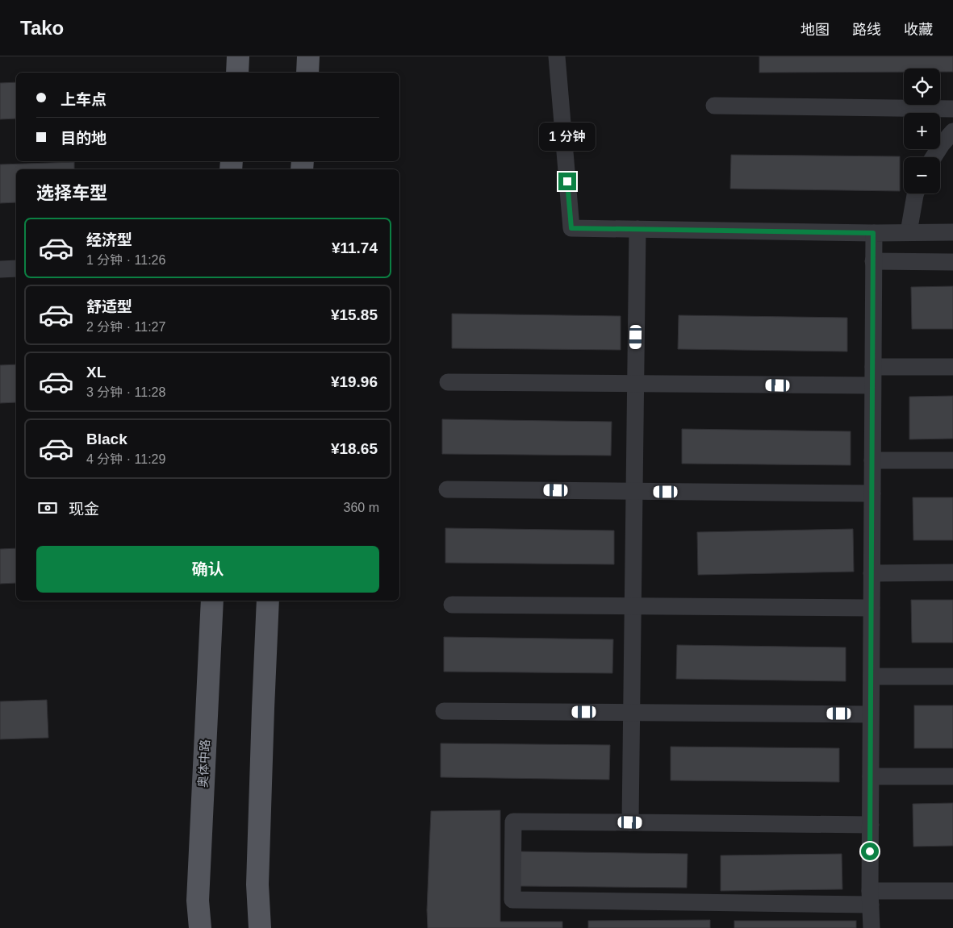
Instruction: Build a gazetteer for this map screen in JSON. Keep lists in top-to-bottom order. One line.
{"streets":{"main road":["奥体中路"]},"page":{"header":"Tako","nav":["地图","路线","收藏"],"map_buttons":["+","−"],"banner":["上车点","目的地"],"bubble":"1 分钟","heading":"选择车型","list":[{"name":"经济型","note":"1 分钟 · 11:26","value":"¥11.74"},{"name":"舒适型","note":"2 分钟 · 11:27","value":"¥15.85"},{"name":"XL","note":"3 分钟 · 11:28","value":"¥19.96"},{"name":"Black","note":"4 分钟 · 11:29","value":"¥18.65"}],"pay":["现金","360 m"],"buttons":"确认"}}
